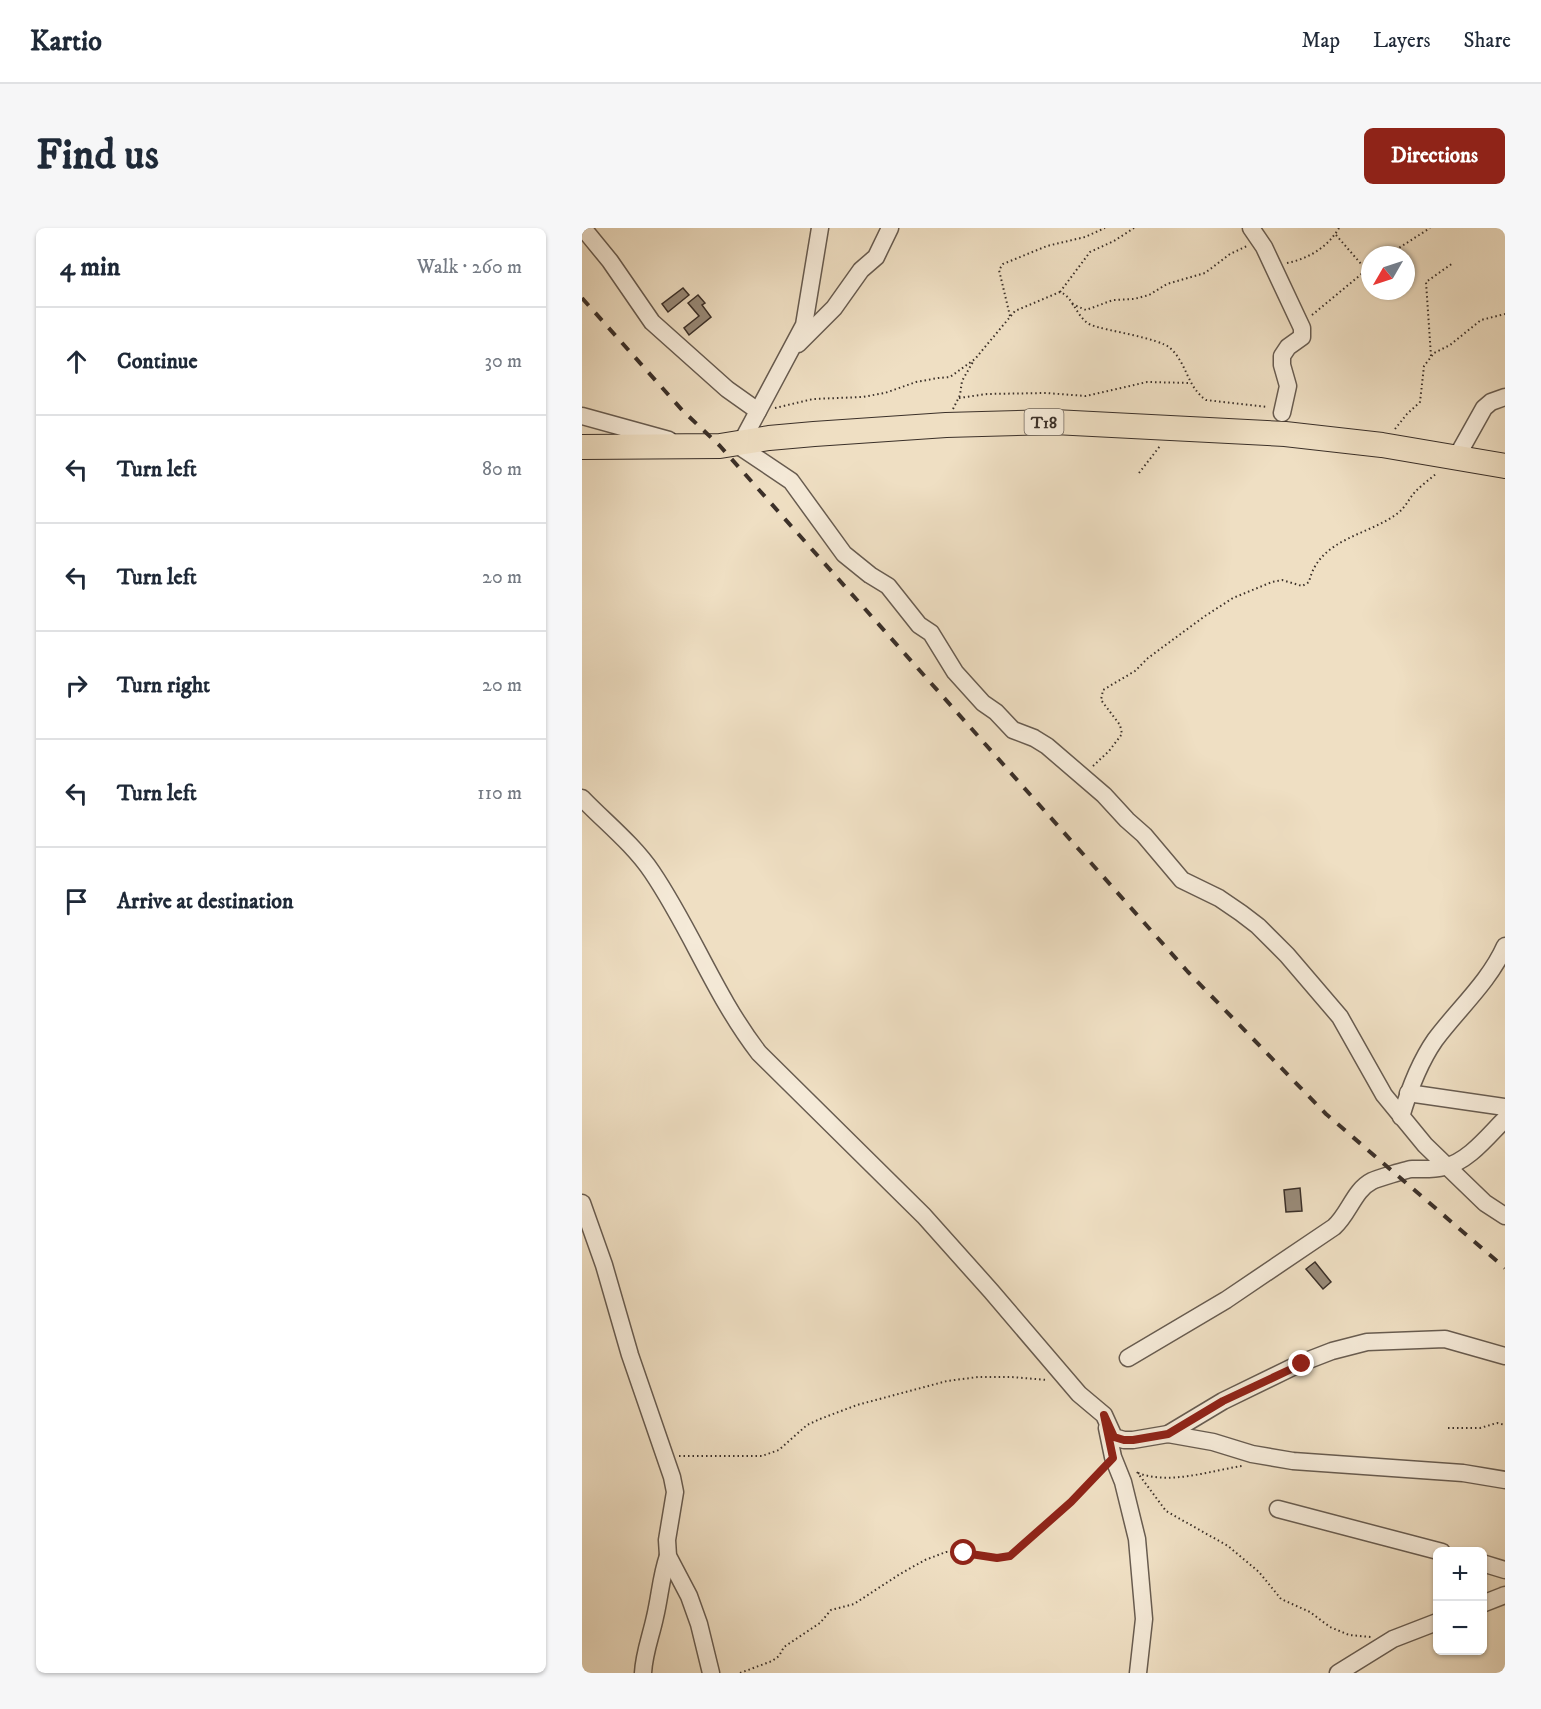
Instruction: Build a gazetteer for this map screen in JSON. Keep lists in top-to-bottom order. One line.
{"streets":{"highway":["T18"]},"north":"bottom left","page":{"header":"Kartio","nav":["Map","Layers","Share"],"buttons":"Directions","title":"Find us","heading":["4 min","Walk · 260 m"],"list":[["Continue","30 m"],["Turn left","80 m"],["Turn left","20 m"],["Turn right","20 m"],["Turn left","110 m"],"Arrive at destination"],"map_buttons":["+","−"]}}
